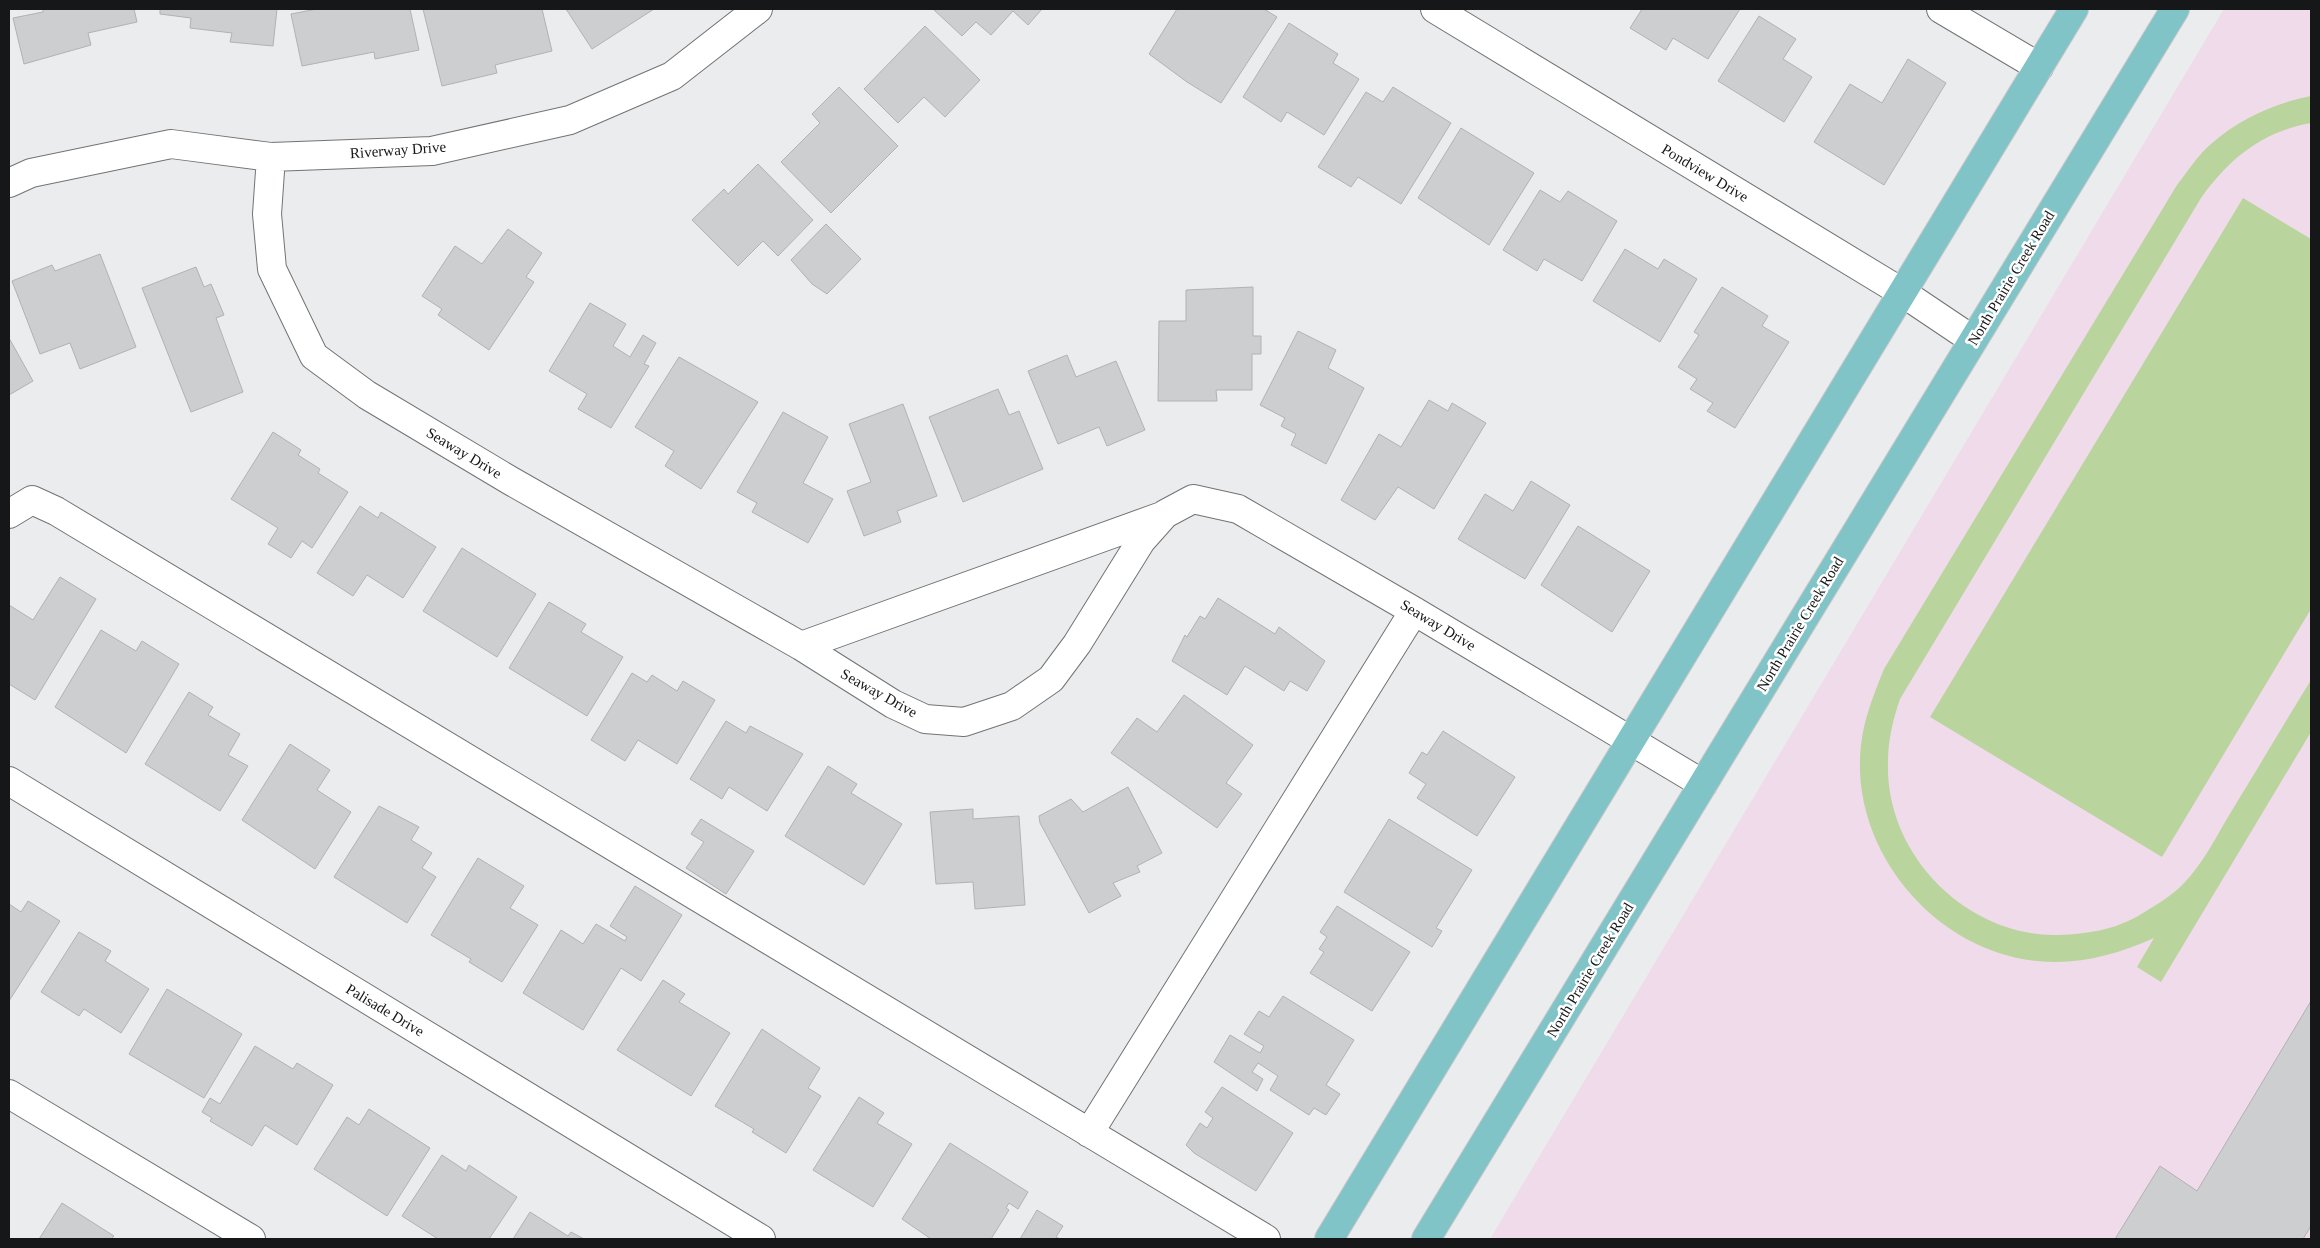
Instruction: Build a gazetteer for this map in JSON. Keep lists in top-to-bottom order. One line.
{"streets":{"main road":["North Prairie Creek Road"],"street":["Riverway Drive","Pondview Drive","Seaway Drive","Palisade Drive"]},"crossings":[["Riverway Drive","Seaway Drive"],["Pondview Drive","North Prairie Creek Road"],["North Prairie Creek Road","Seaway Drive"]]}
